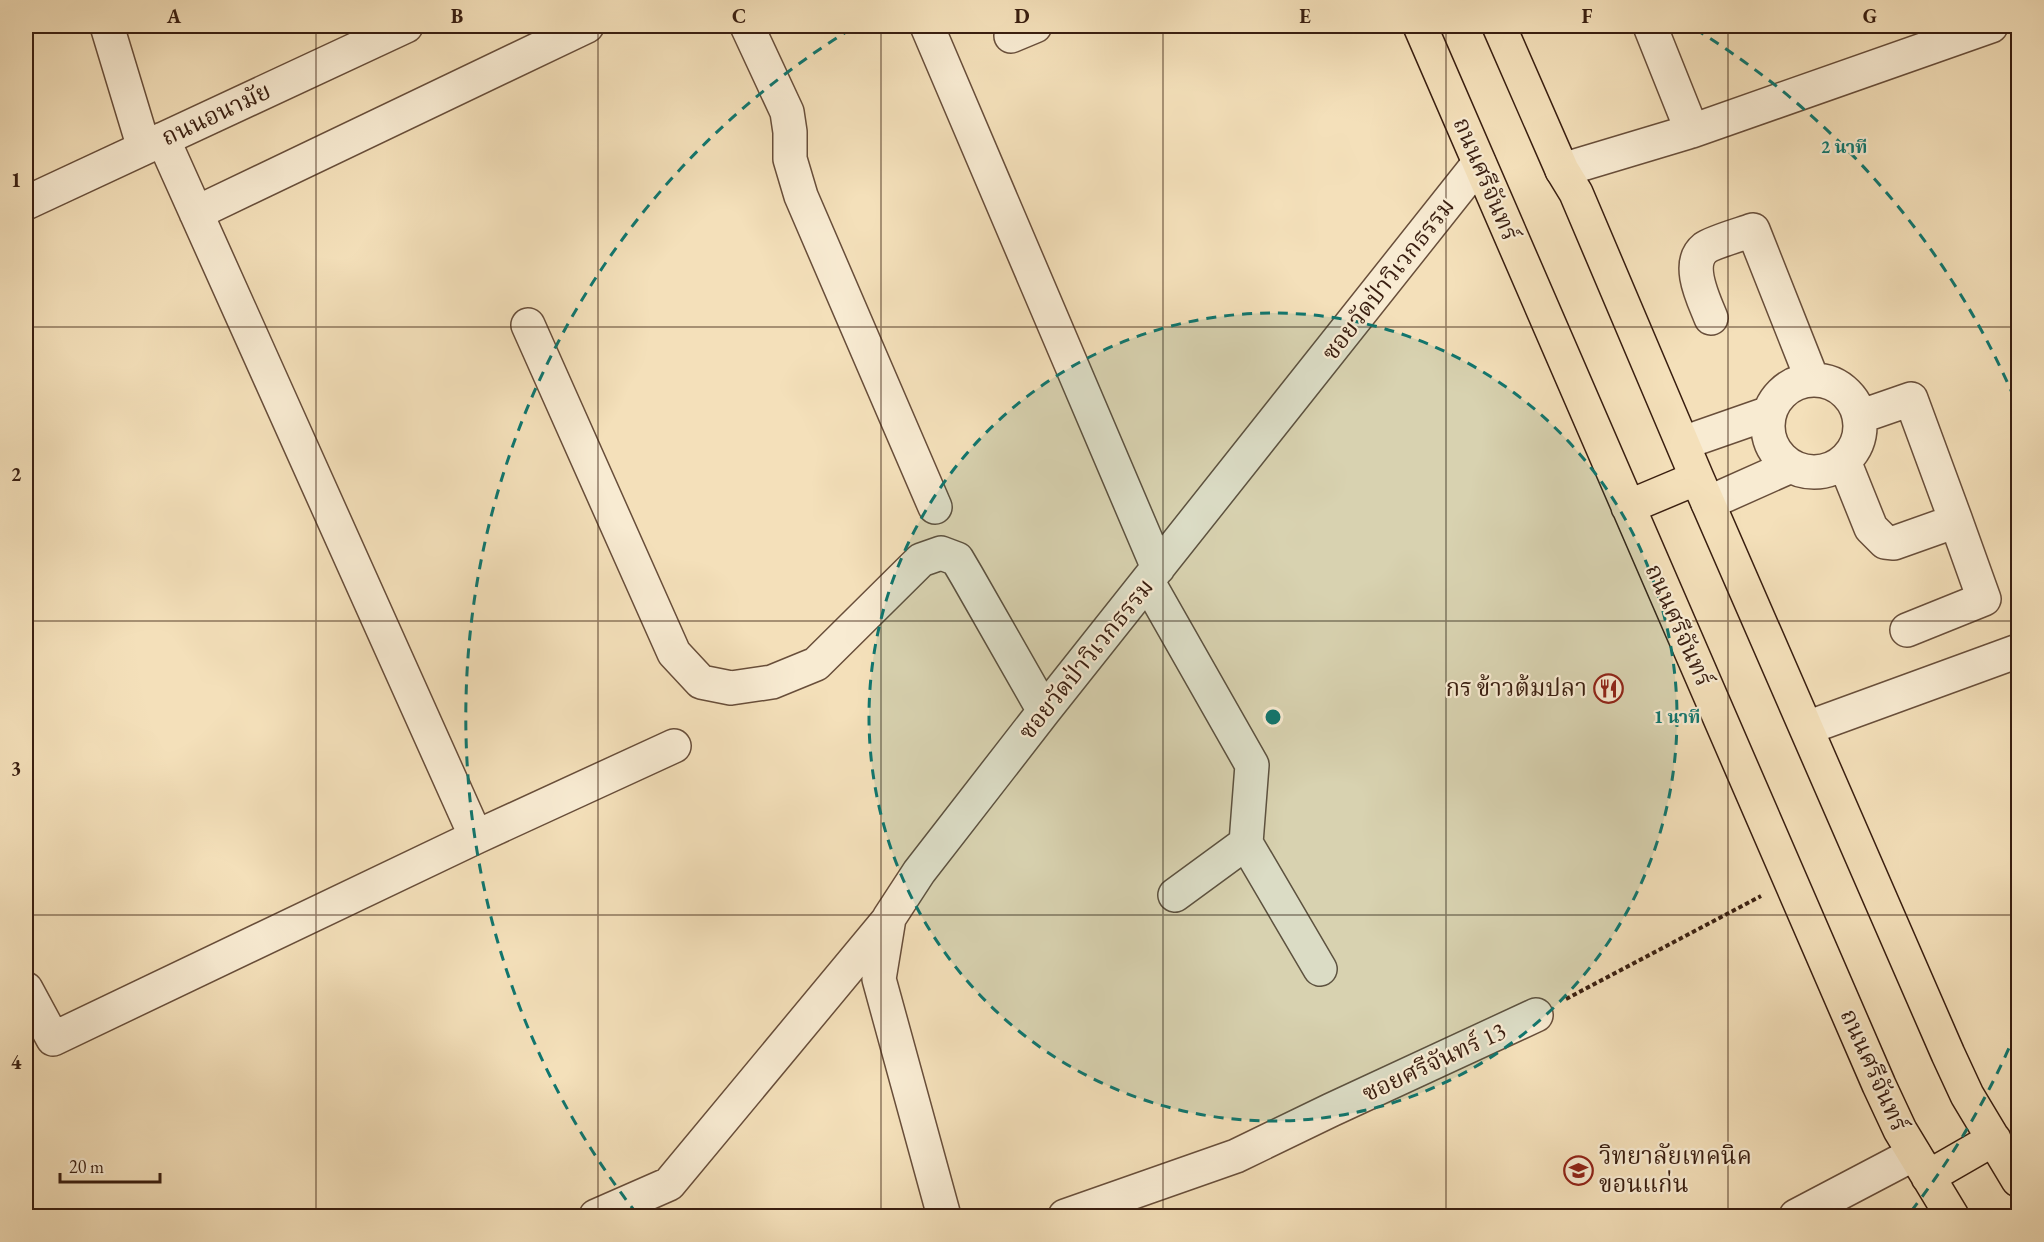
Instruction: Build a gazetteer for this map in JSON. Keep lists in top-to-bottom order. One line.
{"streets":{"main road":["ถนนศรีจันทร์"],"street":["ถนนอนามัย","ซอยวัดป่าวิเวกธรรม","ซอยศรีจันทร์ 13"]},"crossings":[["ถนนศรีจันทร์","ซอยวัดป่าวิเวกธรรม"],["ถนนศรีจันทร์","ซอยศรีจันทร์ 13"]],"places":{"restaurant":["กร ข้าวต้มปลา"],"school or university":["วิทยาลัยเทคนิค ขอนแก่น"]},"scale_bar":"20 m","grid":{"columns":["A","B","C","D","E","F","G"],"rows":["1","2","3","4"]},"rings":["2 นาที","1 นาที"]}
